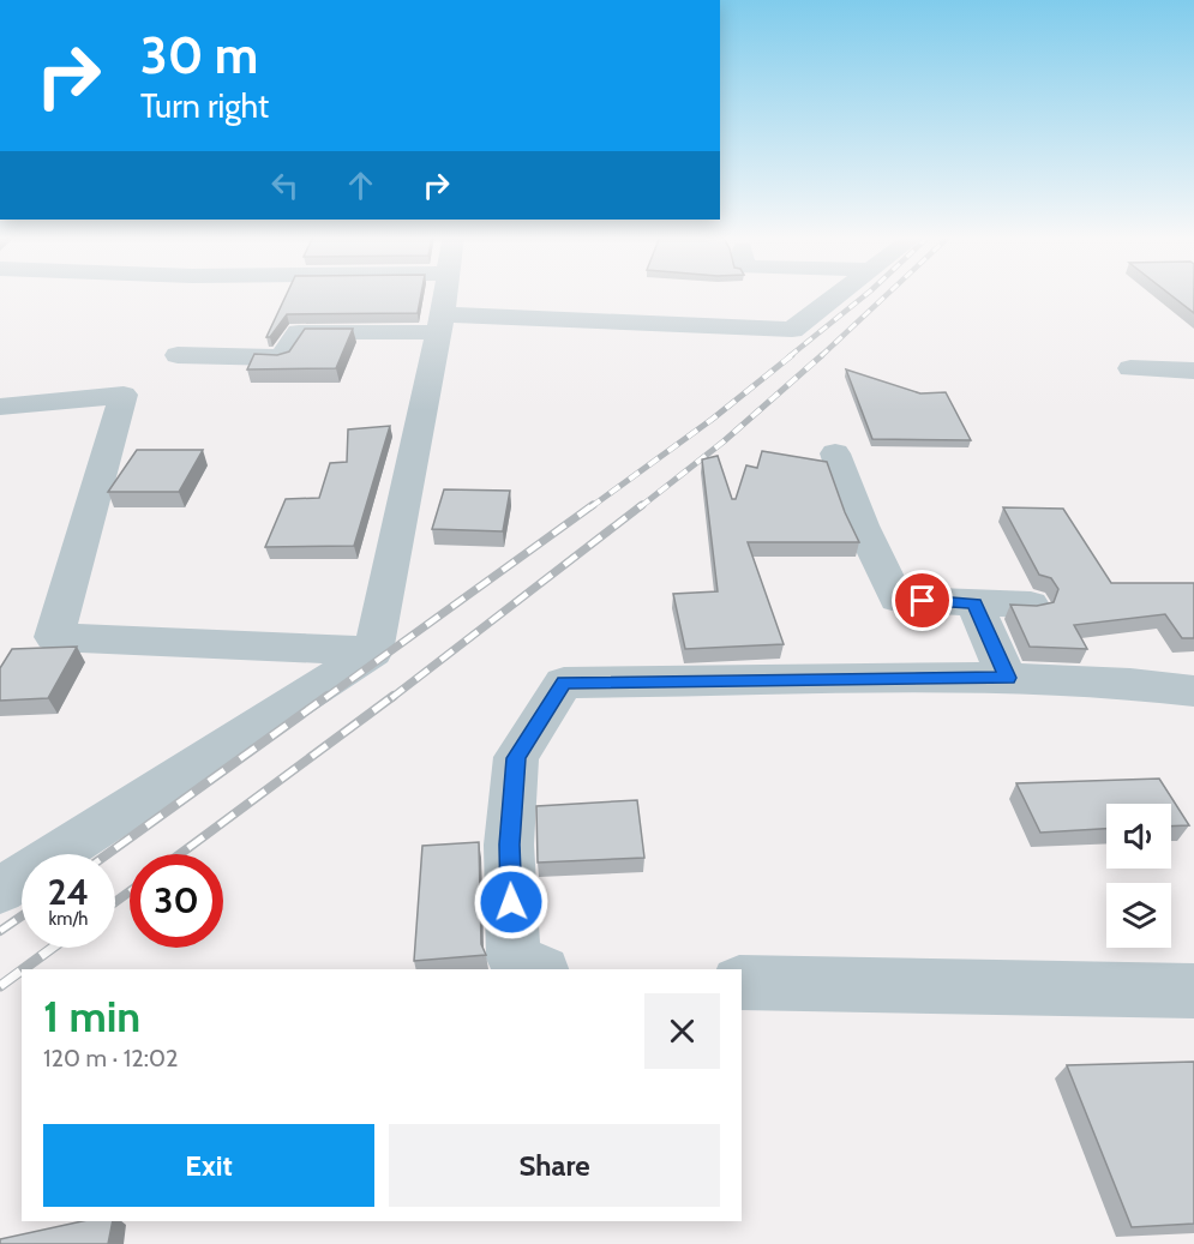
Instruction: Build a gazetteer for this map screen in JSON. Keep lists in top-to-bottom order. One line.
{"page":{"turn":["30 m","Turn right"],"speed":"24 km/h","limit":"30","heading":["1 min","120 m · 12:02"],"buttons":["Exit","Share"]}}
